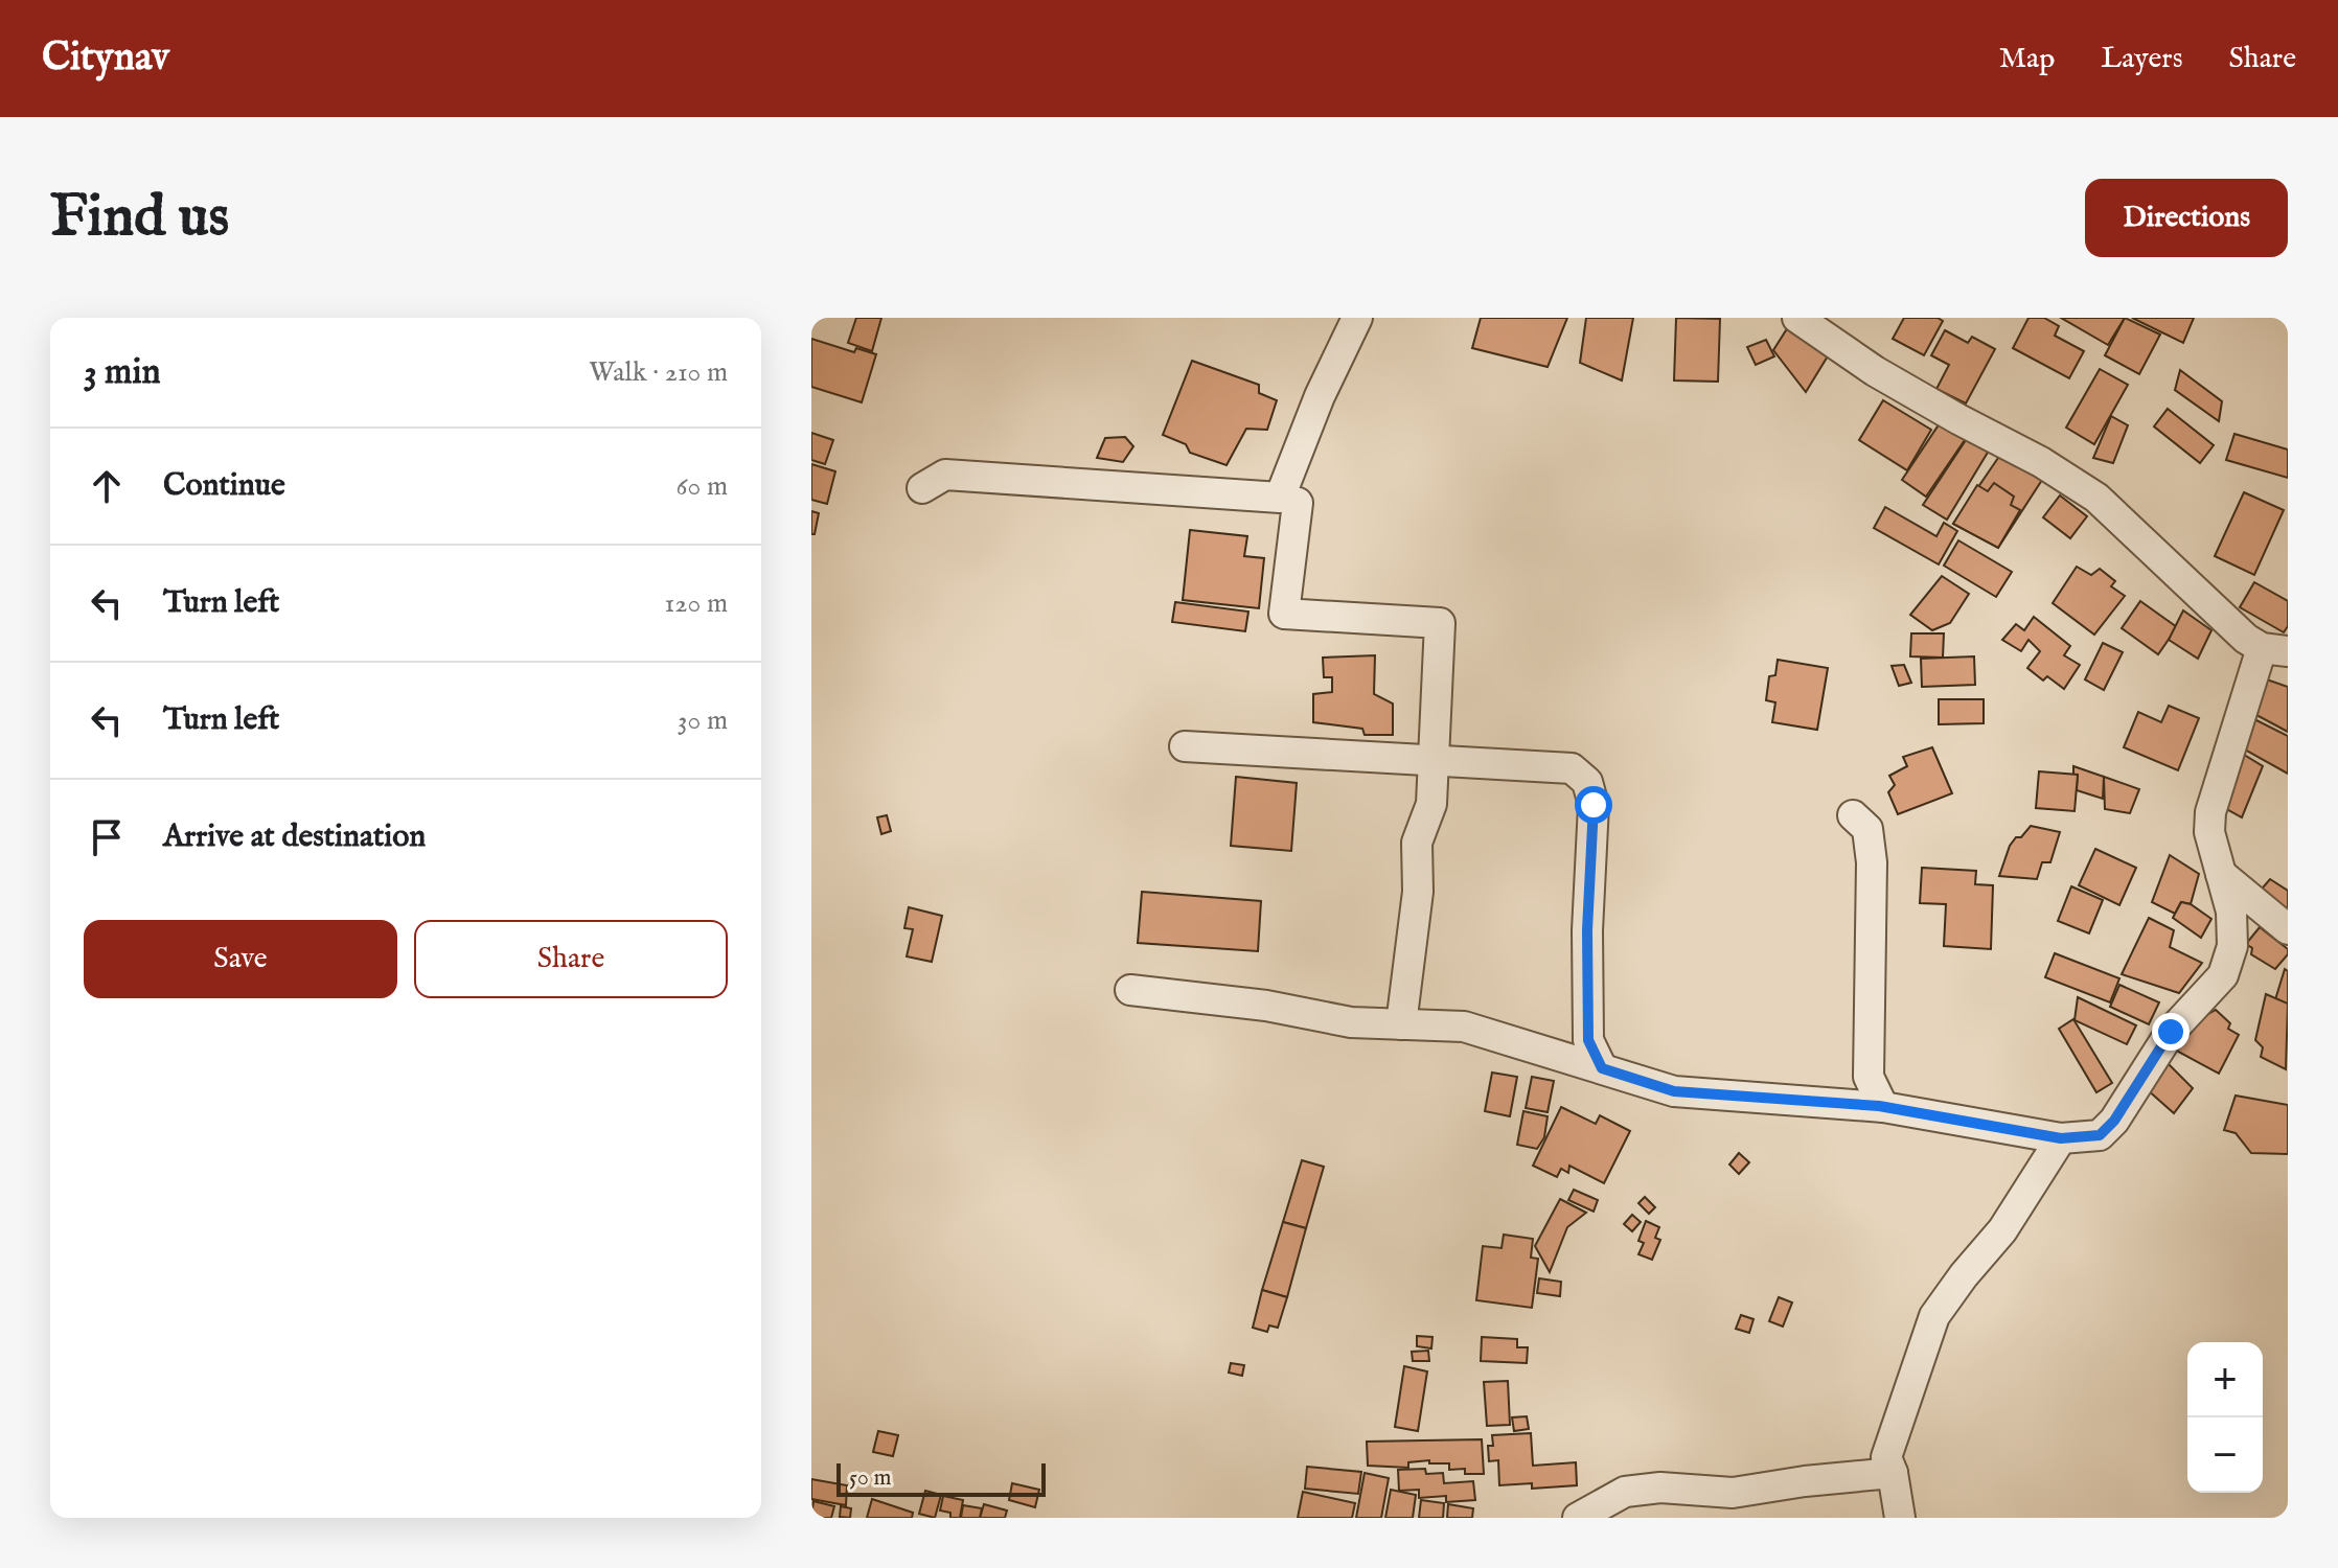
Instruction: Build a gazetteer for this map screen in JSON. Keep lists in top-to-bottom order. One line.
{"scale_bar":"50 m","page":{"header":"Citynav","nav":["Map","Layers","Share"],"buttons":["Directions",["Save","Share"]],"title":"Find us","heading":["3 min","Walk · 210 m"],"list":[["Continue","60 m"],["Turn left","120 m"],["Turn left","30 m"],"Arrive at destination"],"map_buttons":["+","−"],"scale":"50 m"}}
